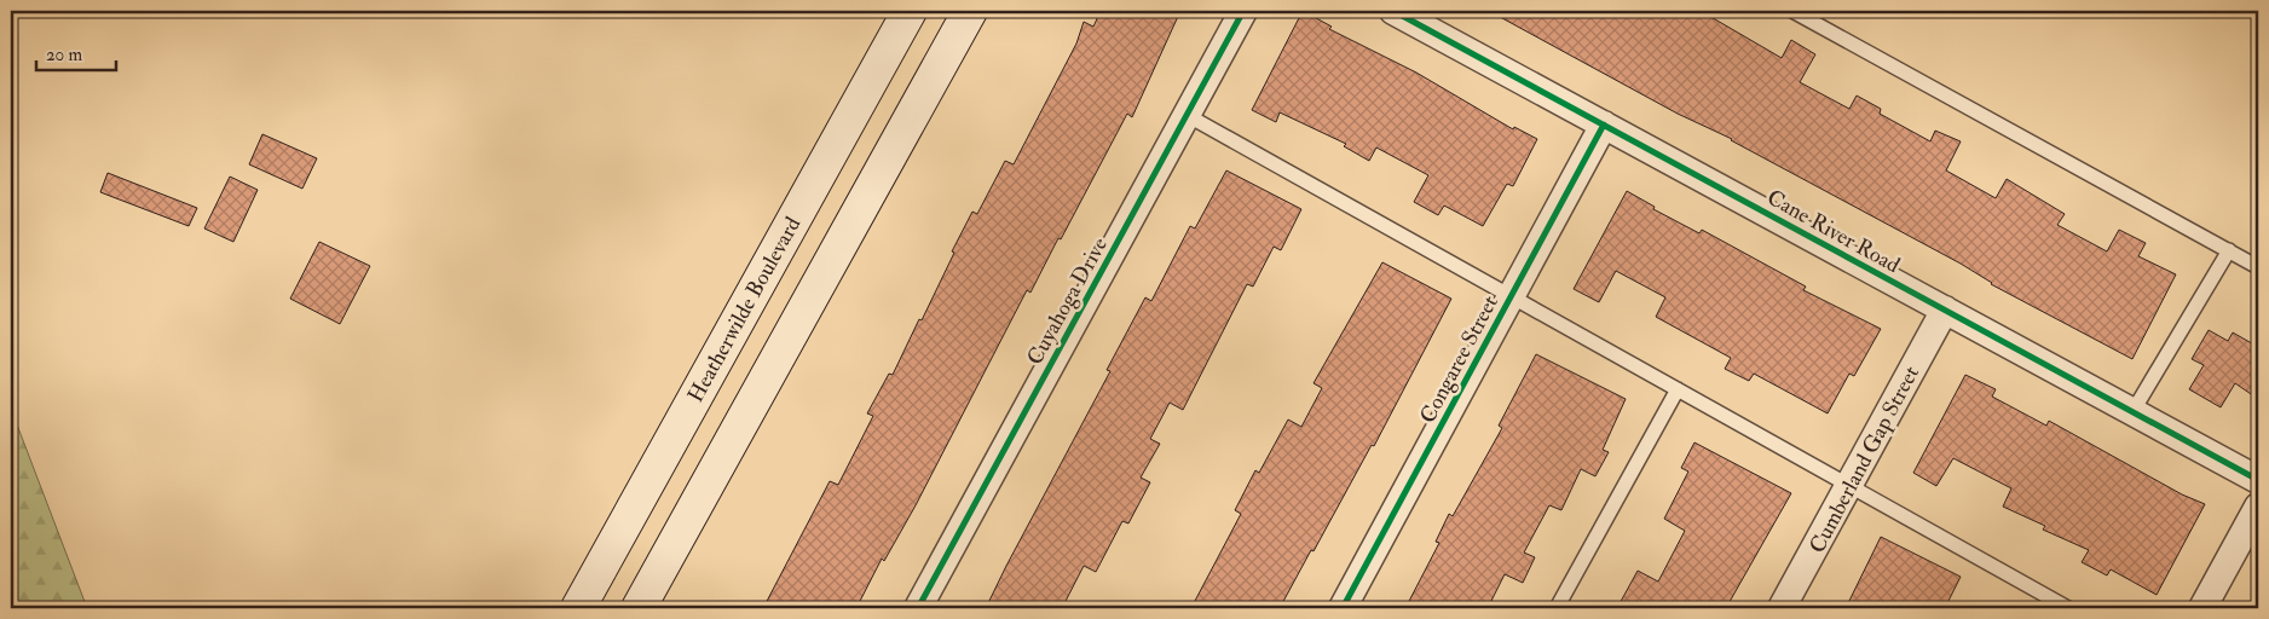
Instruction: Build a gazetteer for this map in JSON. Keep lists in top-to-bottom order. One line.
{"streets":{"main road":["Heatherwilde Boulevard"],"street":["Cane River Road","Cuyahoga Drive","Congaree Street","Cumberland Gap Street"]},"crossings":[["Cane River Road","Congaree Street"],["Cane River Road","Cumberland Gap Street"]],"scale_bar":"20 m"}
